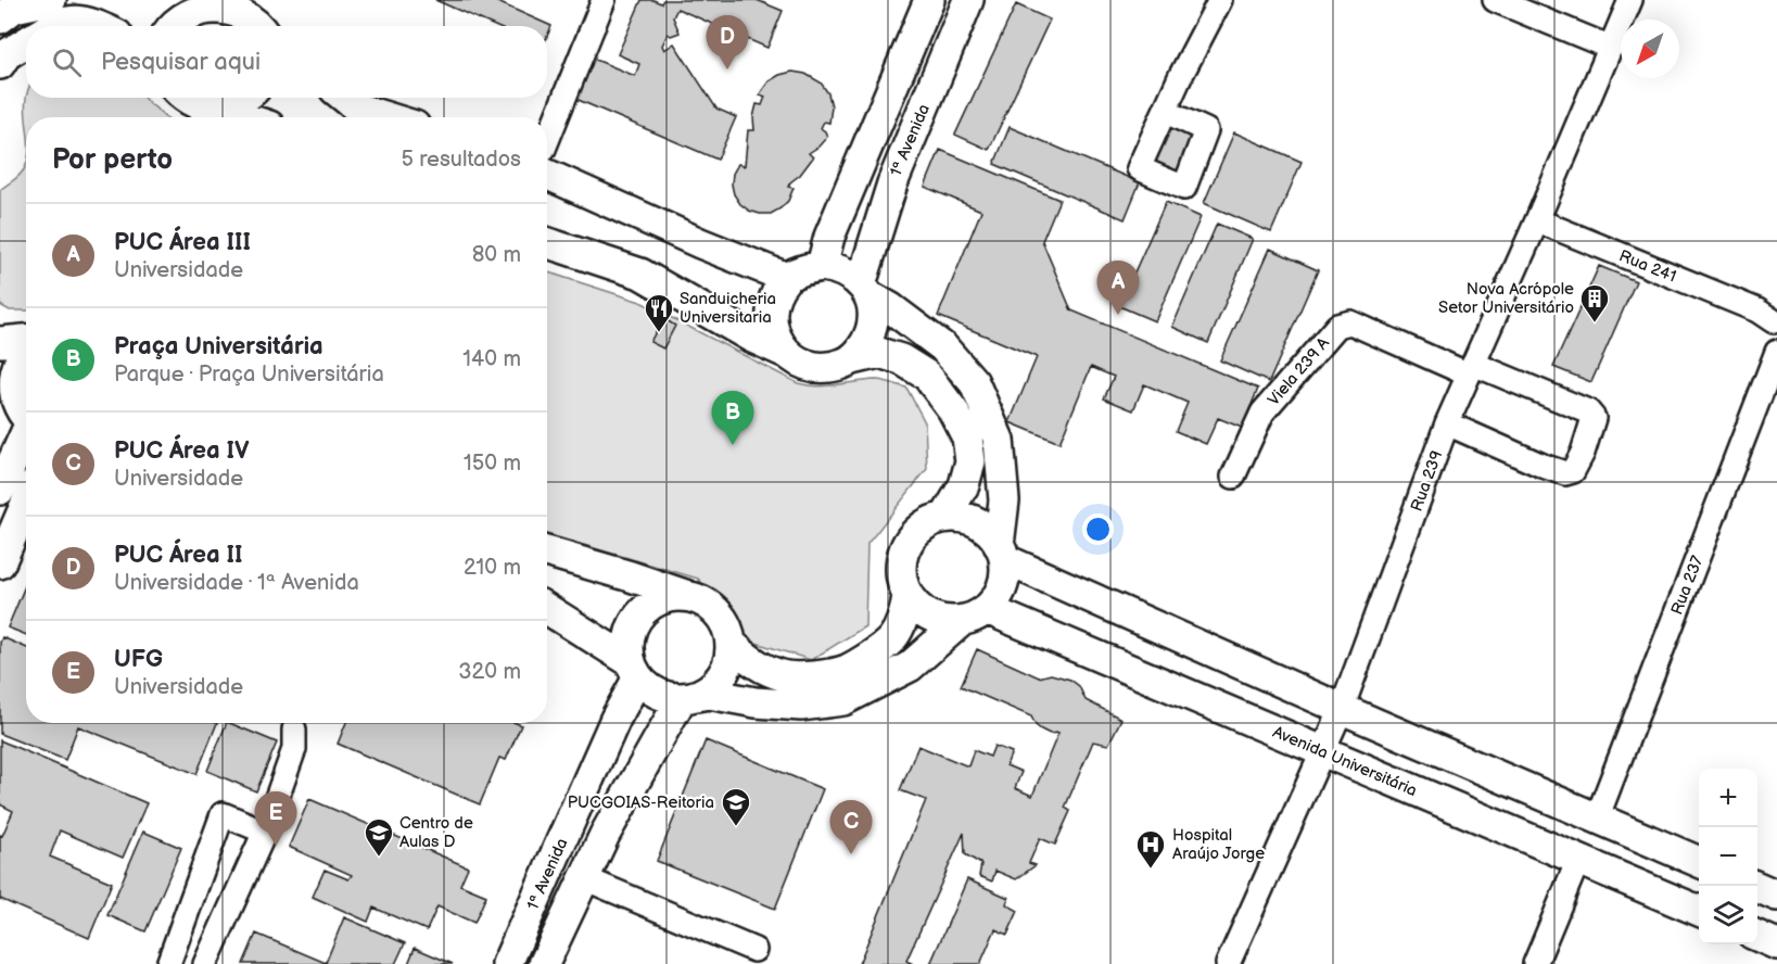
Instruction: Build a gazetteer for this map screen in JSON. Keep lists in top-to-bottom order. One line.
{"streets":{"main road":["1ª Avenida","Avenida Universitária"],"street":["Rua 241","Viela 239 A","Rua 239","Rua 237"]},"crossings":[["Rua 241","Rua 239"],["Viela 239 A","Rua 239"],["Rua 239","Avenida Universitária"]],"places":{"building":["Nova Acrópole Setor Universitário"],"restaurant":["Sanduicheria Universitaria"],"school or university":["PUCGOIAS-Reitoria","Centro de Aulas D"],"hospital":["Hospital Araújo Jorge"]},"north":"bottom left","page":{"pins":["D","A","B","E","C"],"search":"Pesquisar aqui","heading":["Por perto","5 resultados"],"list":[{"mark":"A","name":"PUC Área III","note":"Universidade","value":"80 m"},{"mark":"B","name":"Praça Universitária","note":"Parque · Praça Universitária","value":"140 m"},{"mark":"C","name":"PUC Área IV","note":"Universidade","value":"150 m"},{"mark":"D","name":"PUC Área II","note":"Universidade · 1ª Avenida","value":"210 m"},{"mark":"E","name":"UFG","note":"Universidade","value":"320 m"}],"map_buttons":["+","−"]}}
